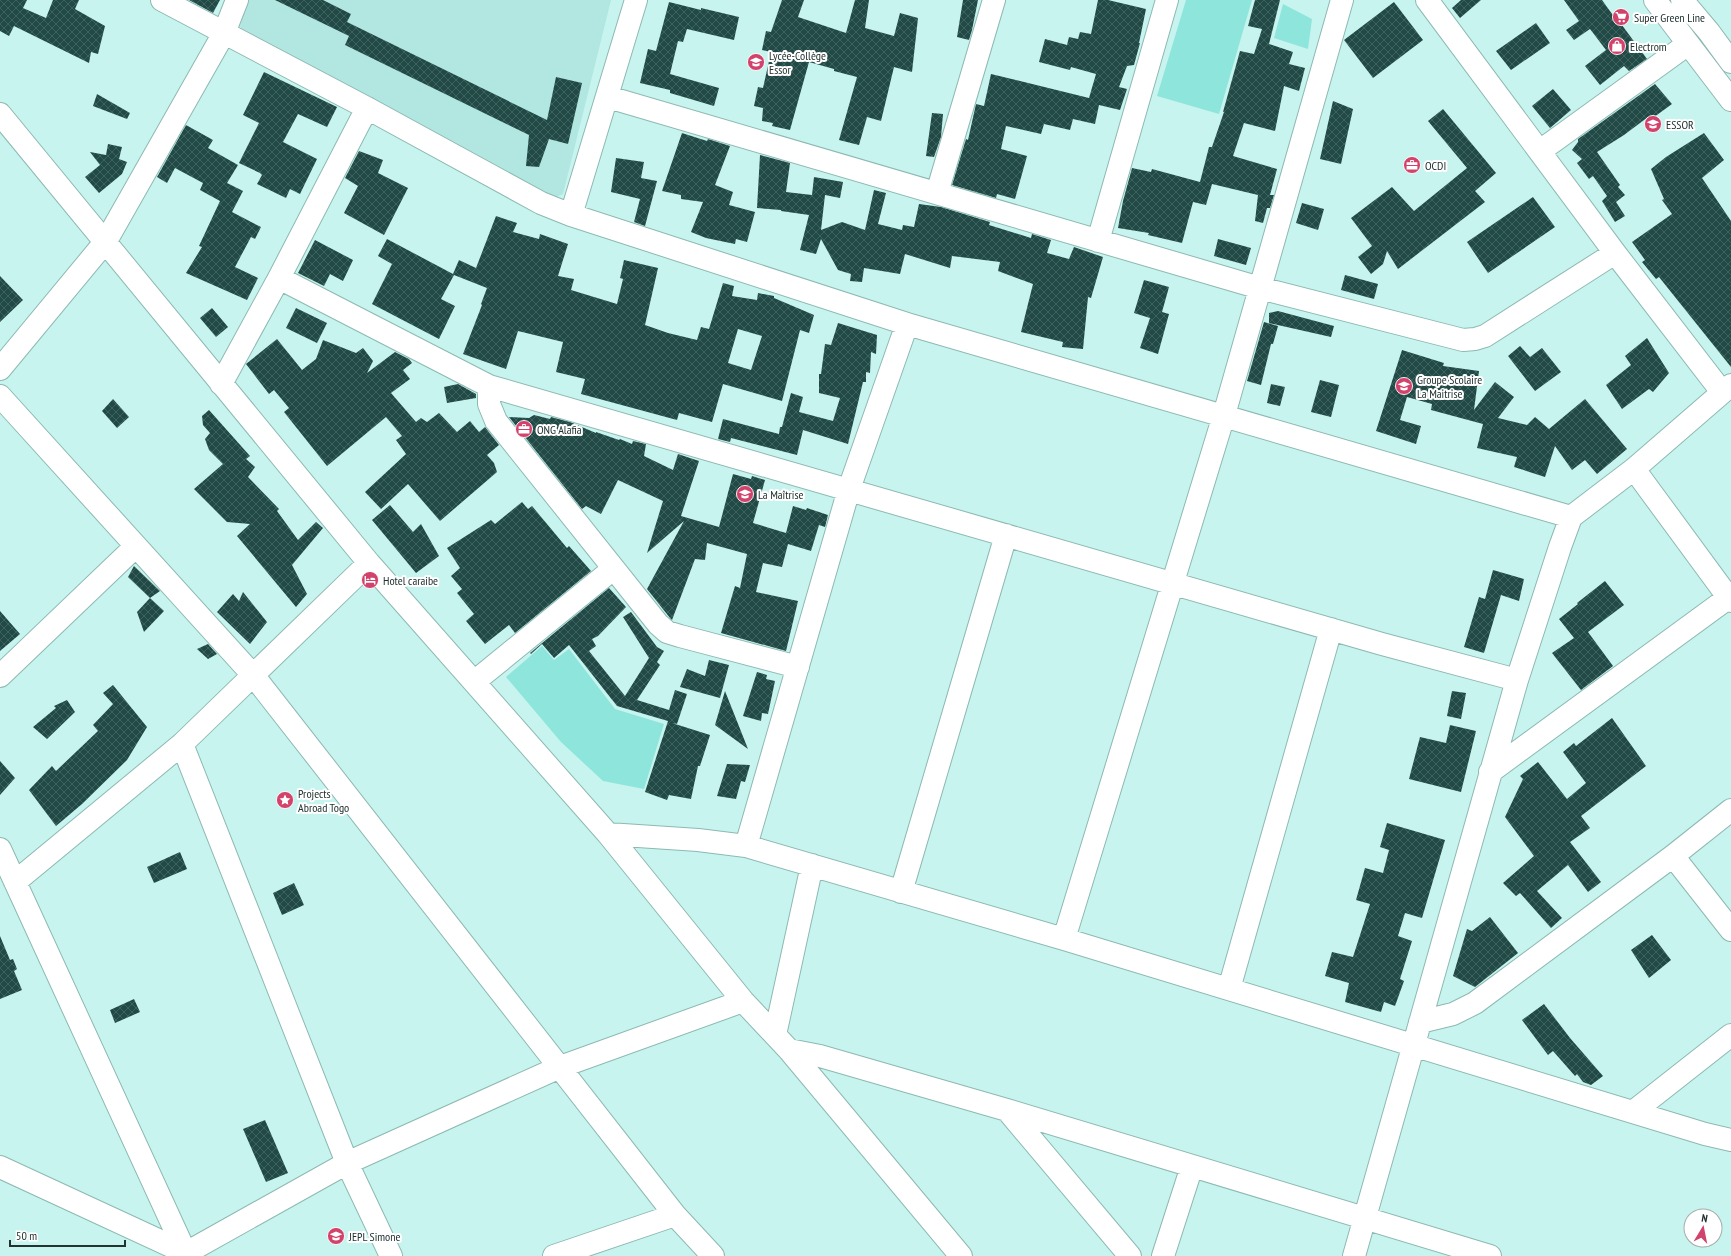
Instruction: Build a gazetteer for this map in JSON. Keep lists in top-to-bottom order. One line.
{"places":{"supermarket":["Super Green Line"],"shop":["Electrom"],"school or university":["Lycée-Collège Essor","ESSOR","Groupe Scolaire La Maitrise","La Maîtrise","JEPL Simone"],"office":["OCDI","ONG Alafia"],"hotel":["Hotel caraibe"],"place":["Projects Abroad Togo"]},"scale_bar":"50 m","north":"top"}
